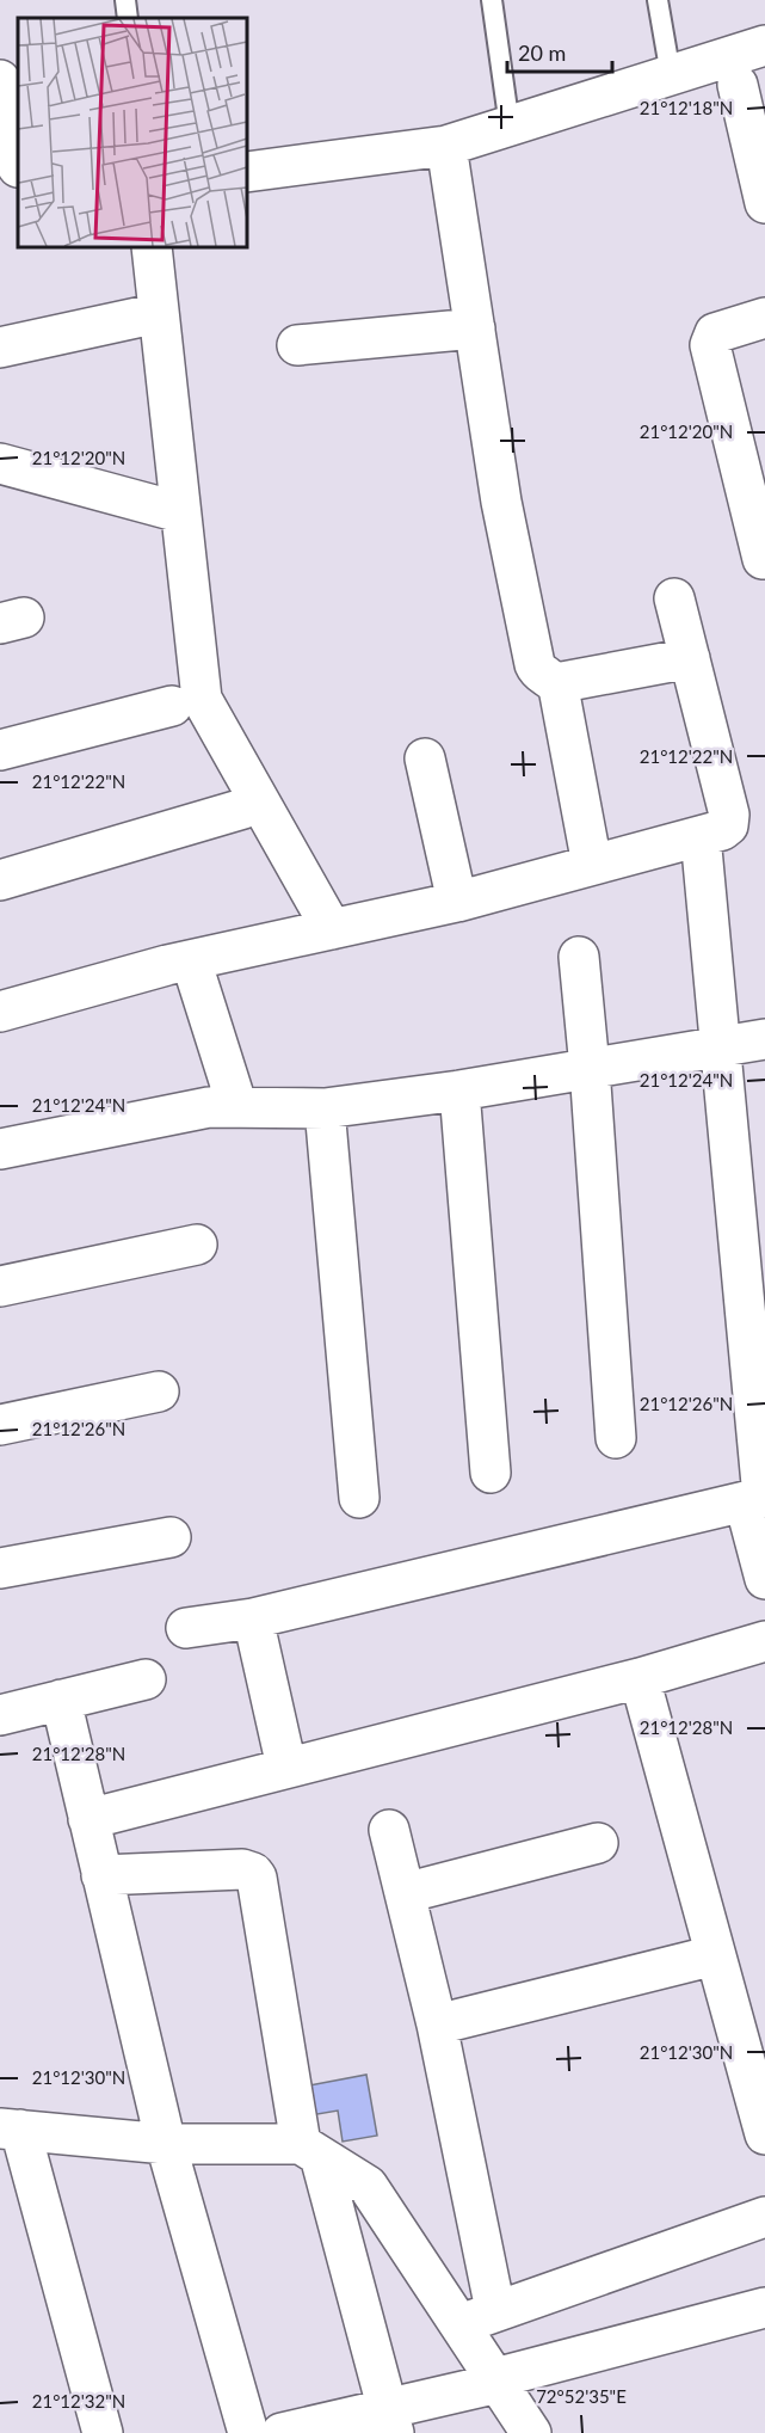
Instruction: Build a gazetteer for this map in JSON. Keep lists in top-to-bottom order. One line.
{"scale_bar":"20 m","coordinates":["21°12'18\"N","21°12'20\"N","21°12'22\"N","21°12'24\"N","21°12'26\"N","21°12'28\"N","21°12'30\"N","72°52'35\"E","21°12'32\"N"]}
